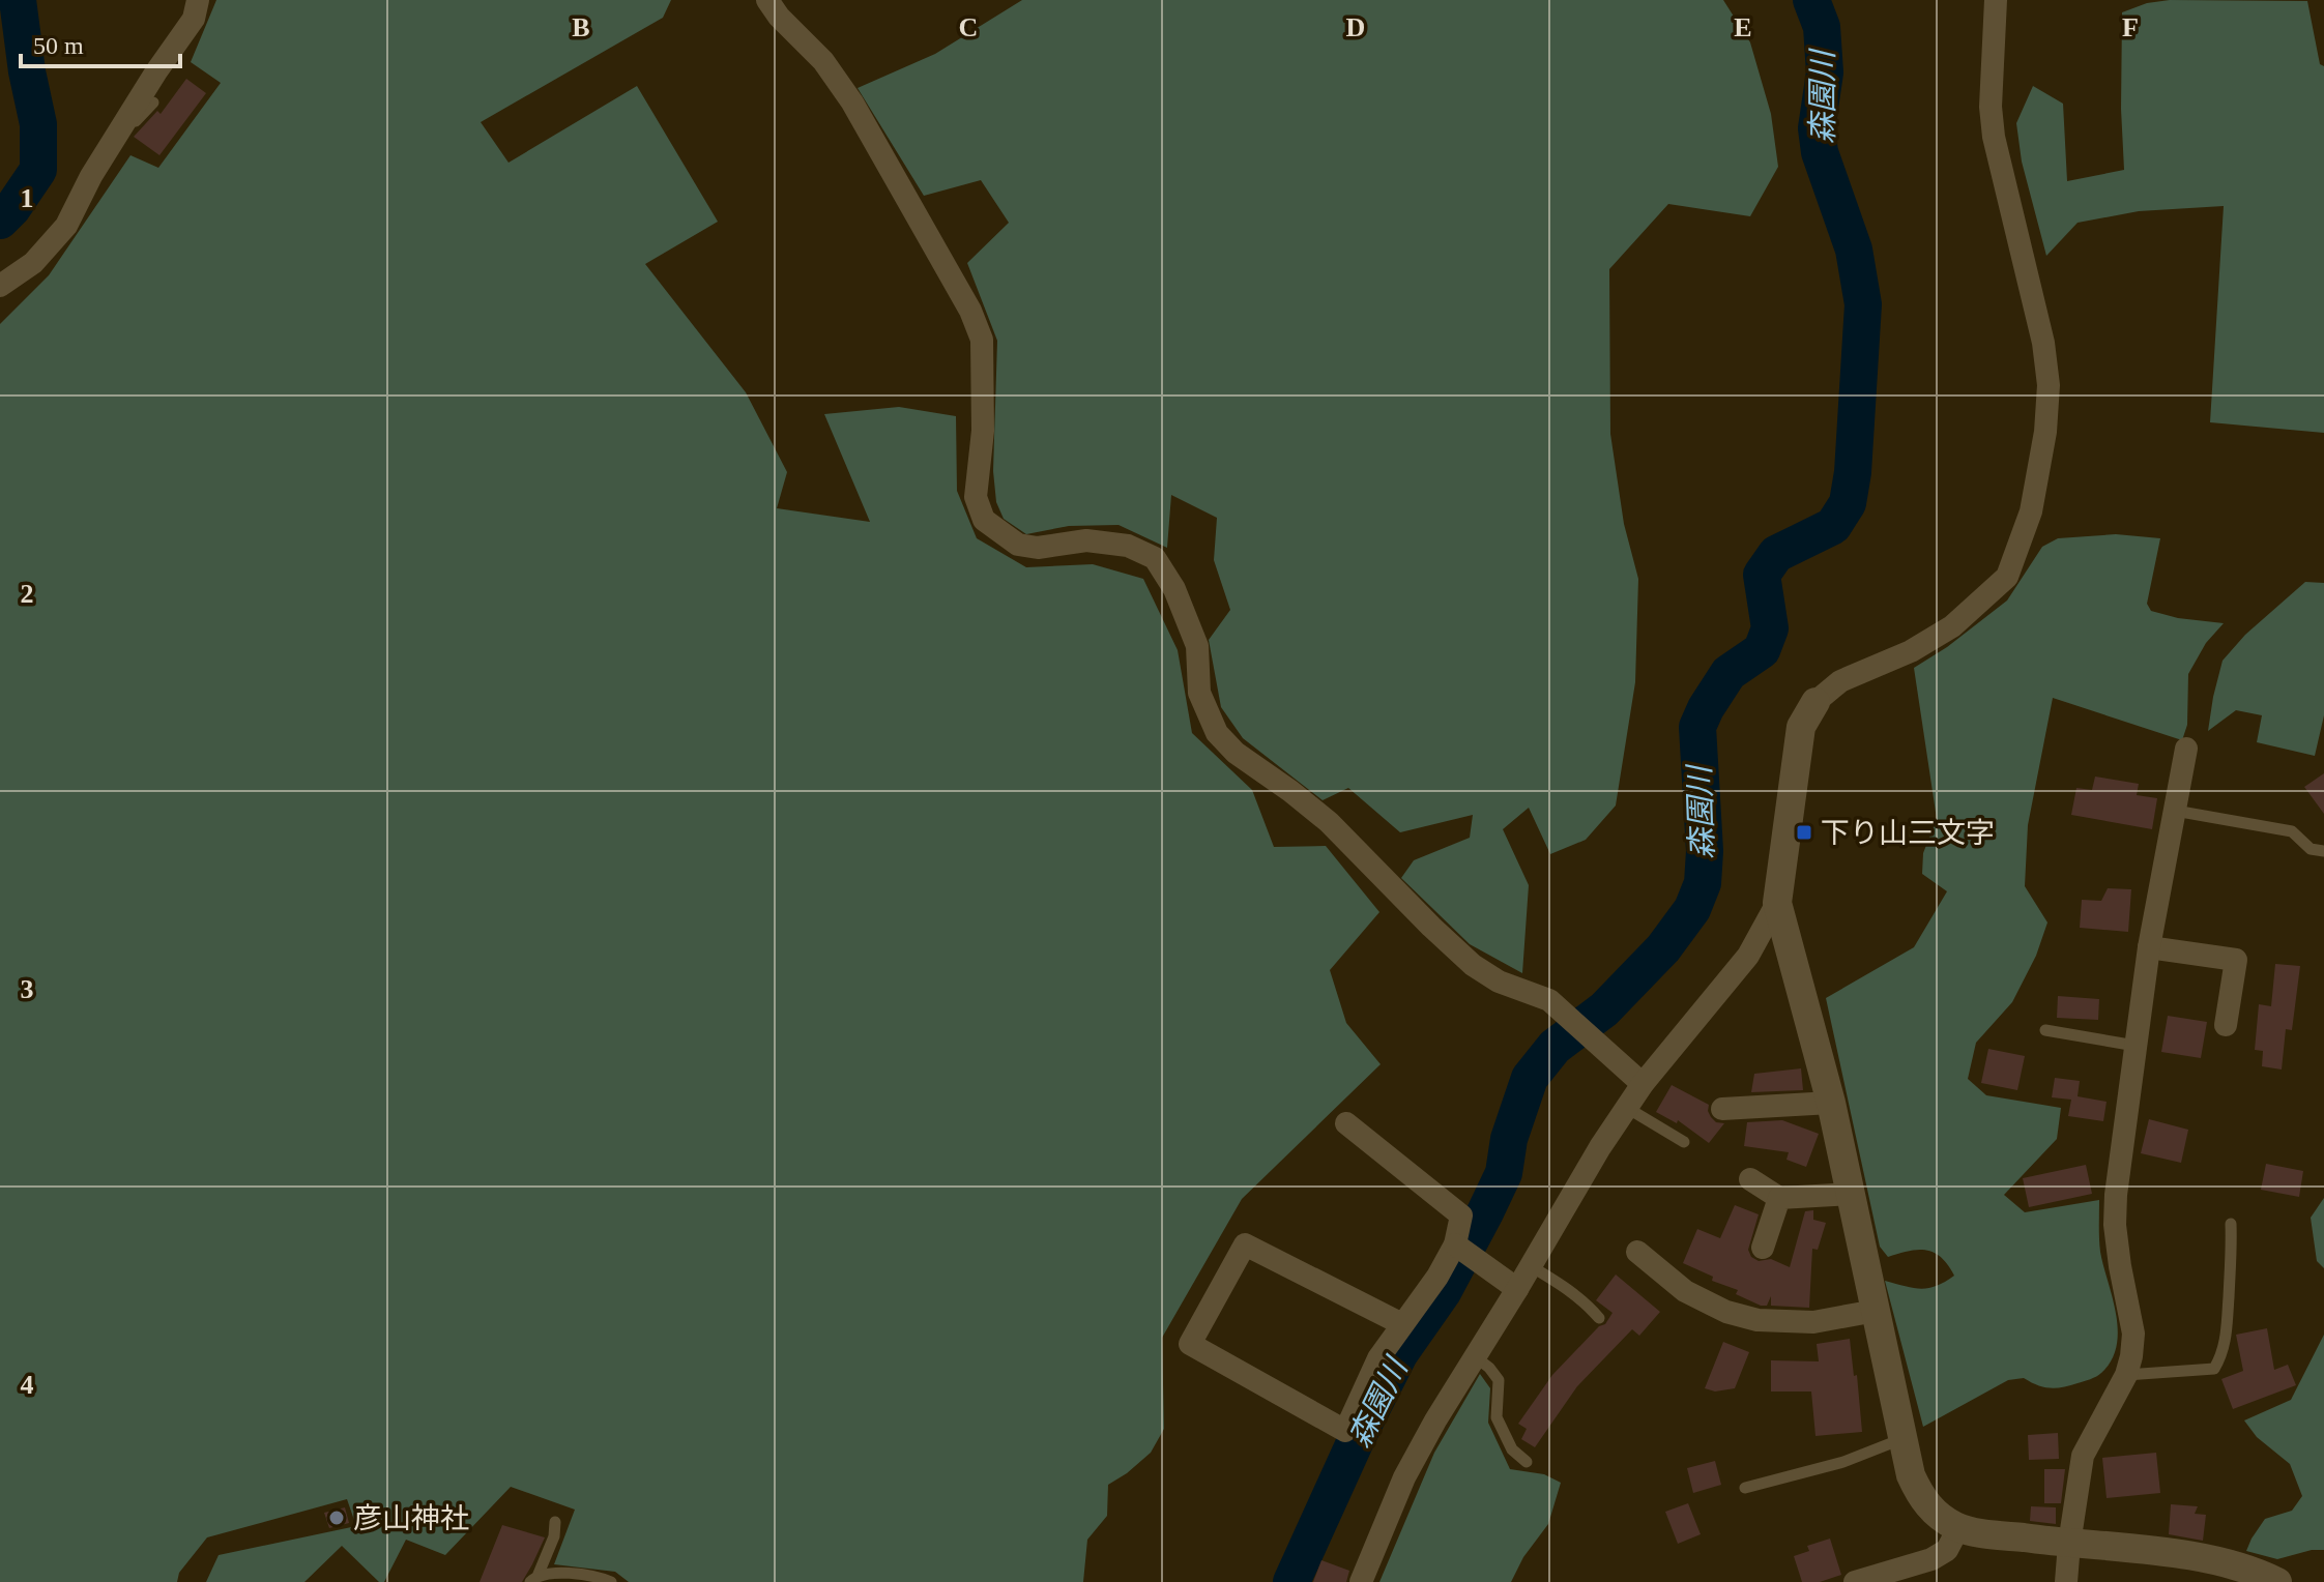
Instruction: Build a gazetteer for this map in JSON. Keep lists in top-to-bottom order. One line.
{"water":["森園川"],"places":{"transit":["下り山三文字"],"other":["彦山神社"]},"scale_bar":"50 m","grid":{"columns":["B","C","D","E","F"],"rows":["1","2","3","4"]}}
